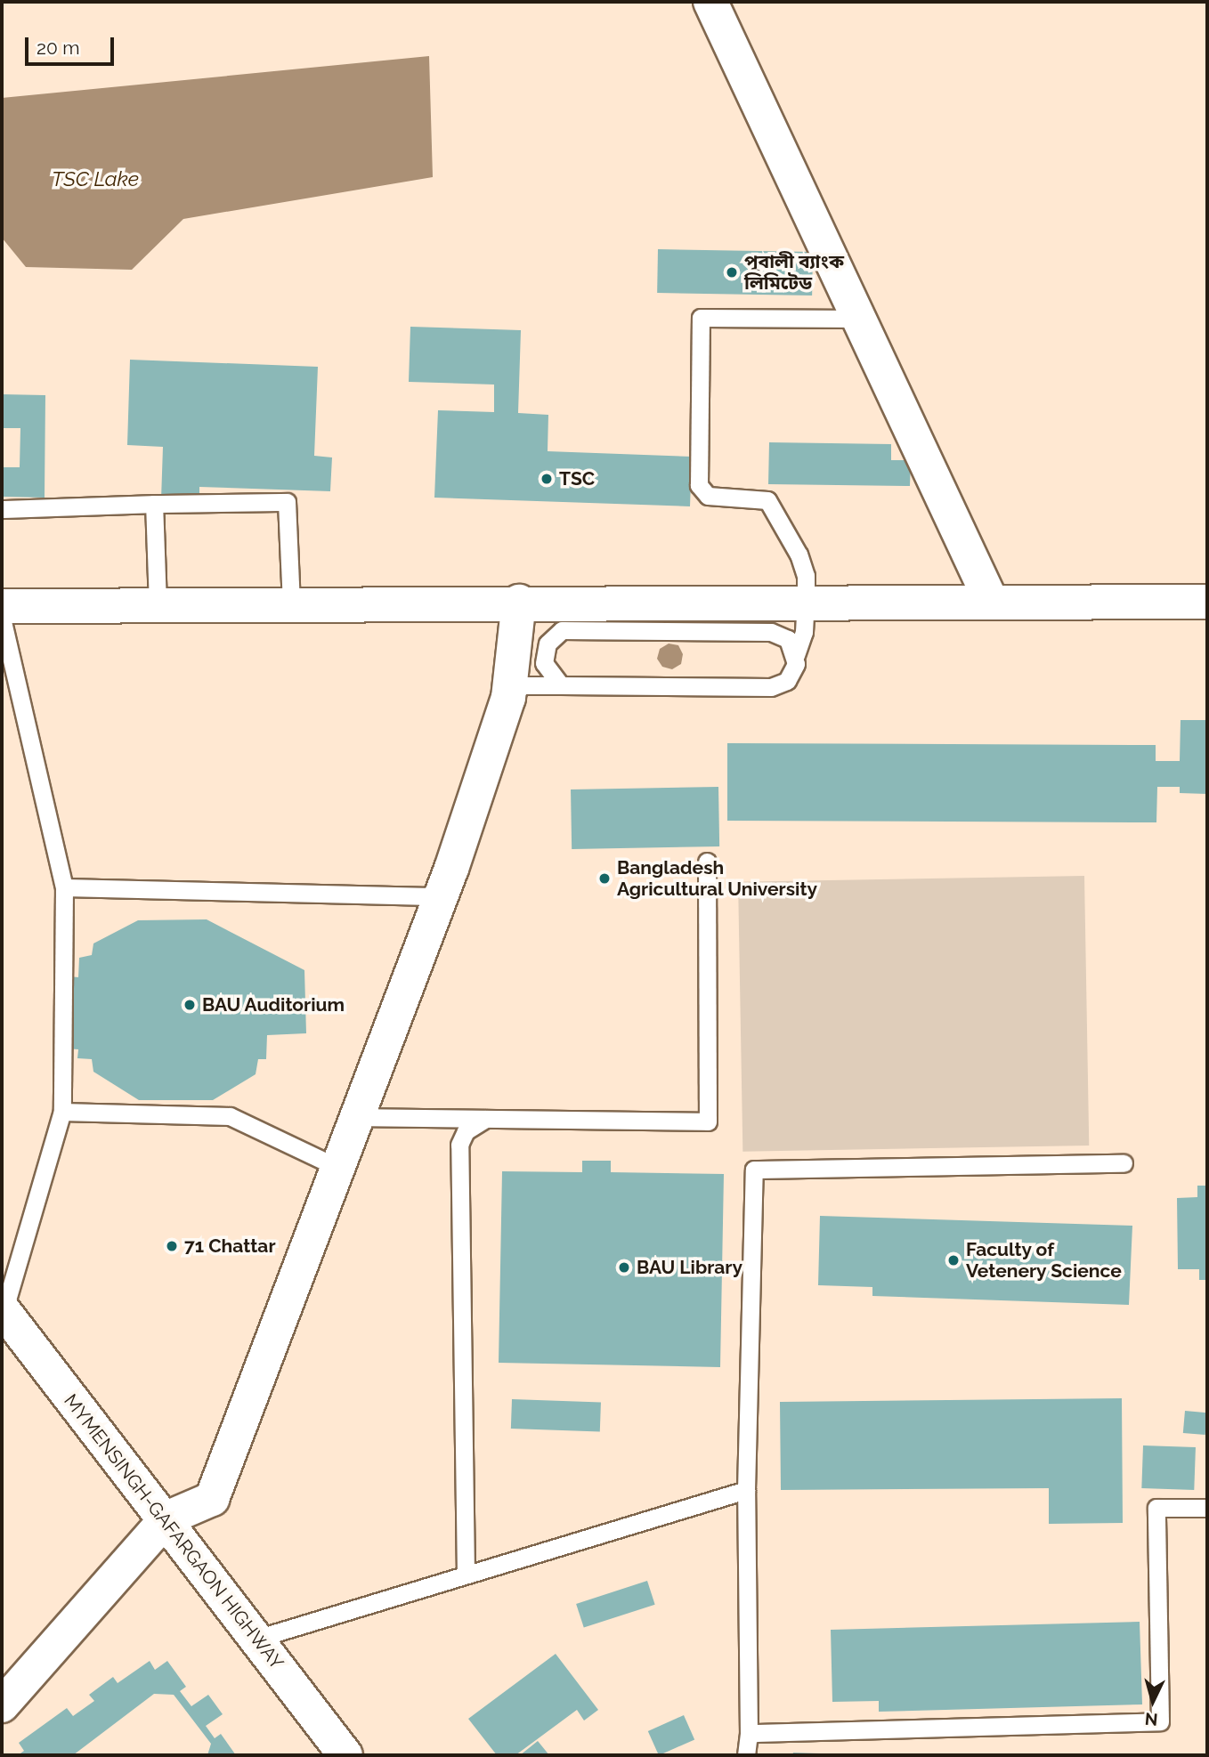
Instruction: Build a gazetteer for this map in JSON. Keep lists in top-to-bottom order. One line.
{"streets":{"street":["MYMENSINGH-GAFARGAON HIGHWAY"]},"water":["TSC Lake"],"places":["পূবালী ব্যাংক লিমিটেড","TSC","Bangladesh Agricultural University","BAU Auditorium","71 Chattar","Faculty of Vetenery Science","BAU Library"],"scale_bar":"20 m","north":"bottom"}
